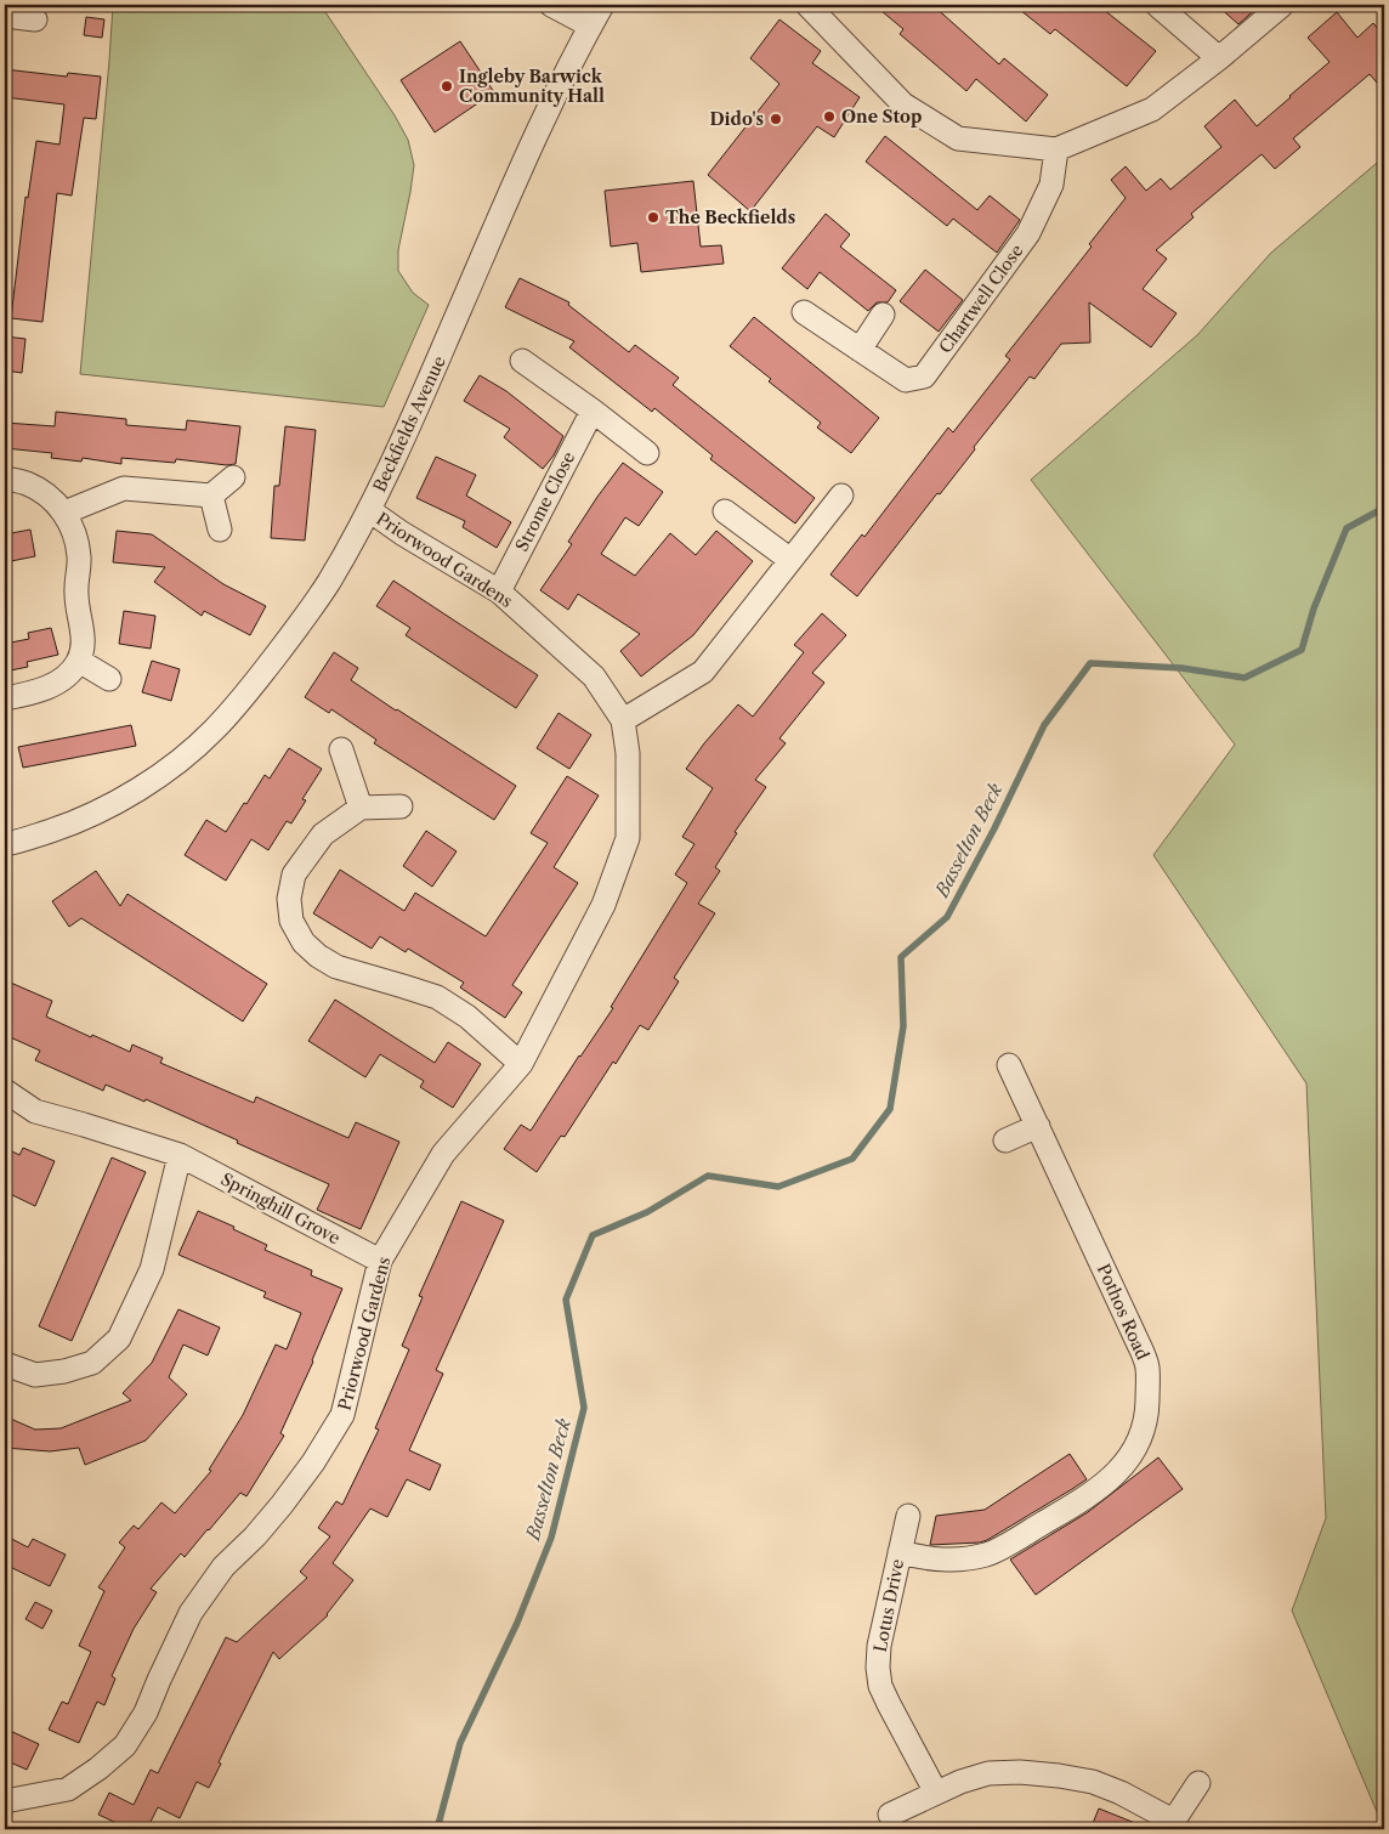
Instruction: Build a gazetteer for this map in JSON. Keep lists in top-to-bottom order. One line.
{"streets":{"street":["Chartwell Close","Beckfields Avenue","Strome Close","Priorwood Gardens","Springhill Grove","Pothos Road","Lotus Drive"]},"crossings":[["Beckfields Avenue","Priorwood Gardens"],["Strome Close","Priorwood Gardens"],["Priorwood Gardens","Springhill Grove"],["Pothos Road","Lotus Drive"]],"water":["Basselton Beck"],"places":["Ingleby Barwick Community Hall","One Stop","Dido's","The Beckfields"]}
